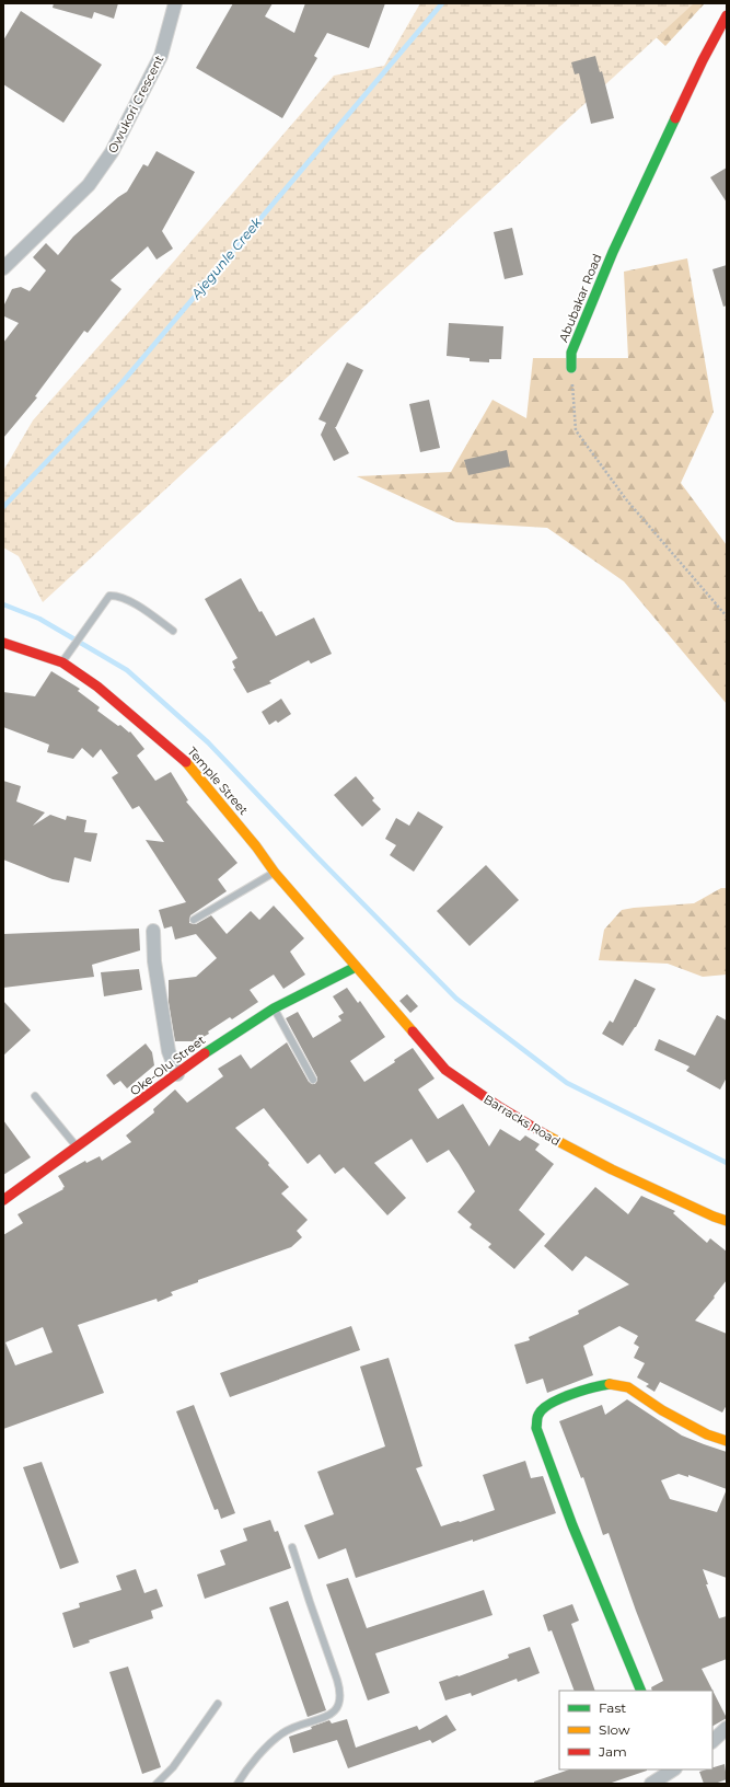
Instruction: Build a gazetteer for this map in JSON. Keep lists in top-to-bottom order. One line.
{"streets":{"street":["Owukori Crescent","Abubakar Road","Temple Street","Oke-Olu Street","Barracks Road"]},"crossings":[["Temple Street","Oke-Olu Street"],["Temple Street","Barracks Road"],["Oke-Olu Street","Barracks Road"]],"water":["Ajegunle Creek"],"legend":["Fast","Slow","Jam"]}
